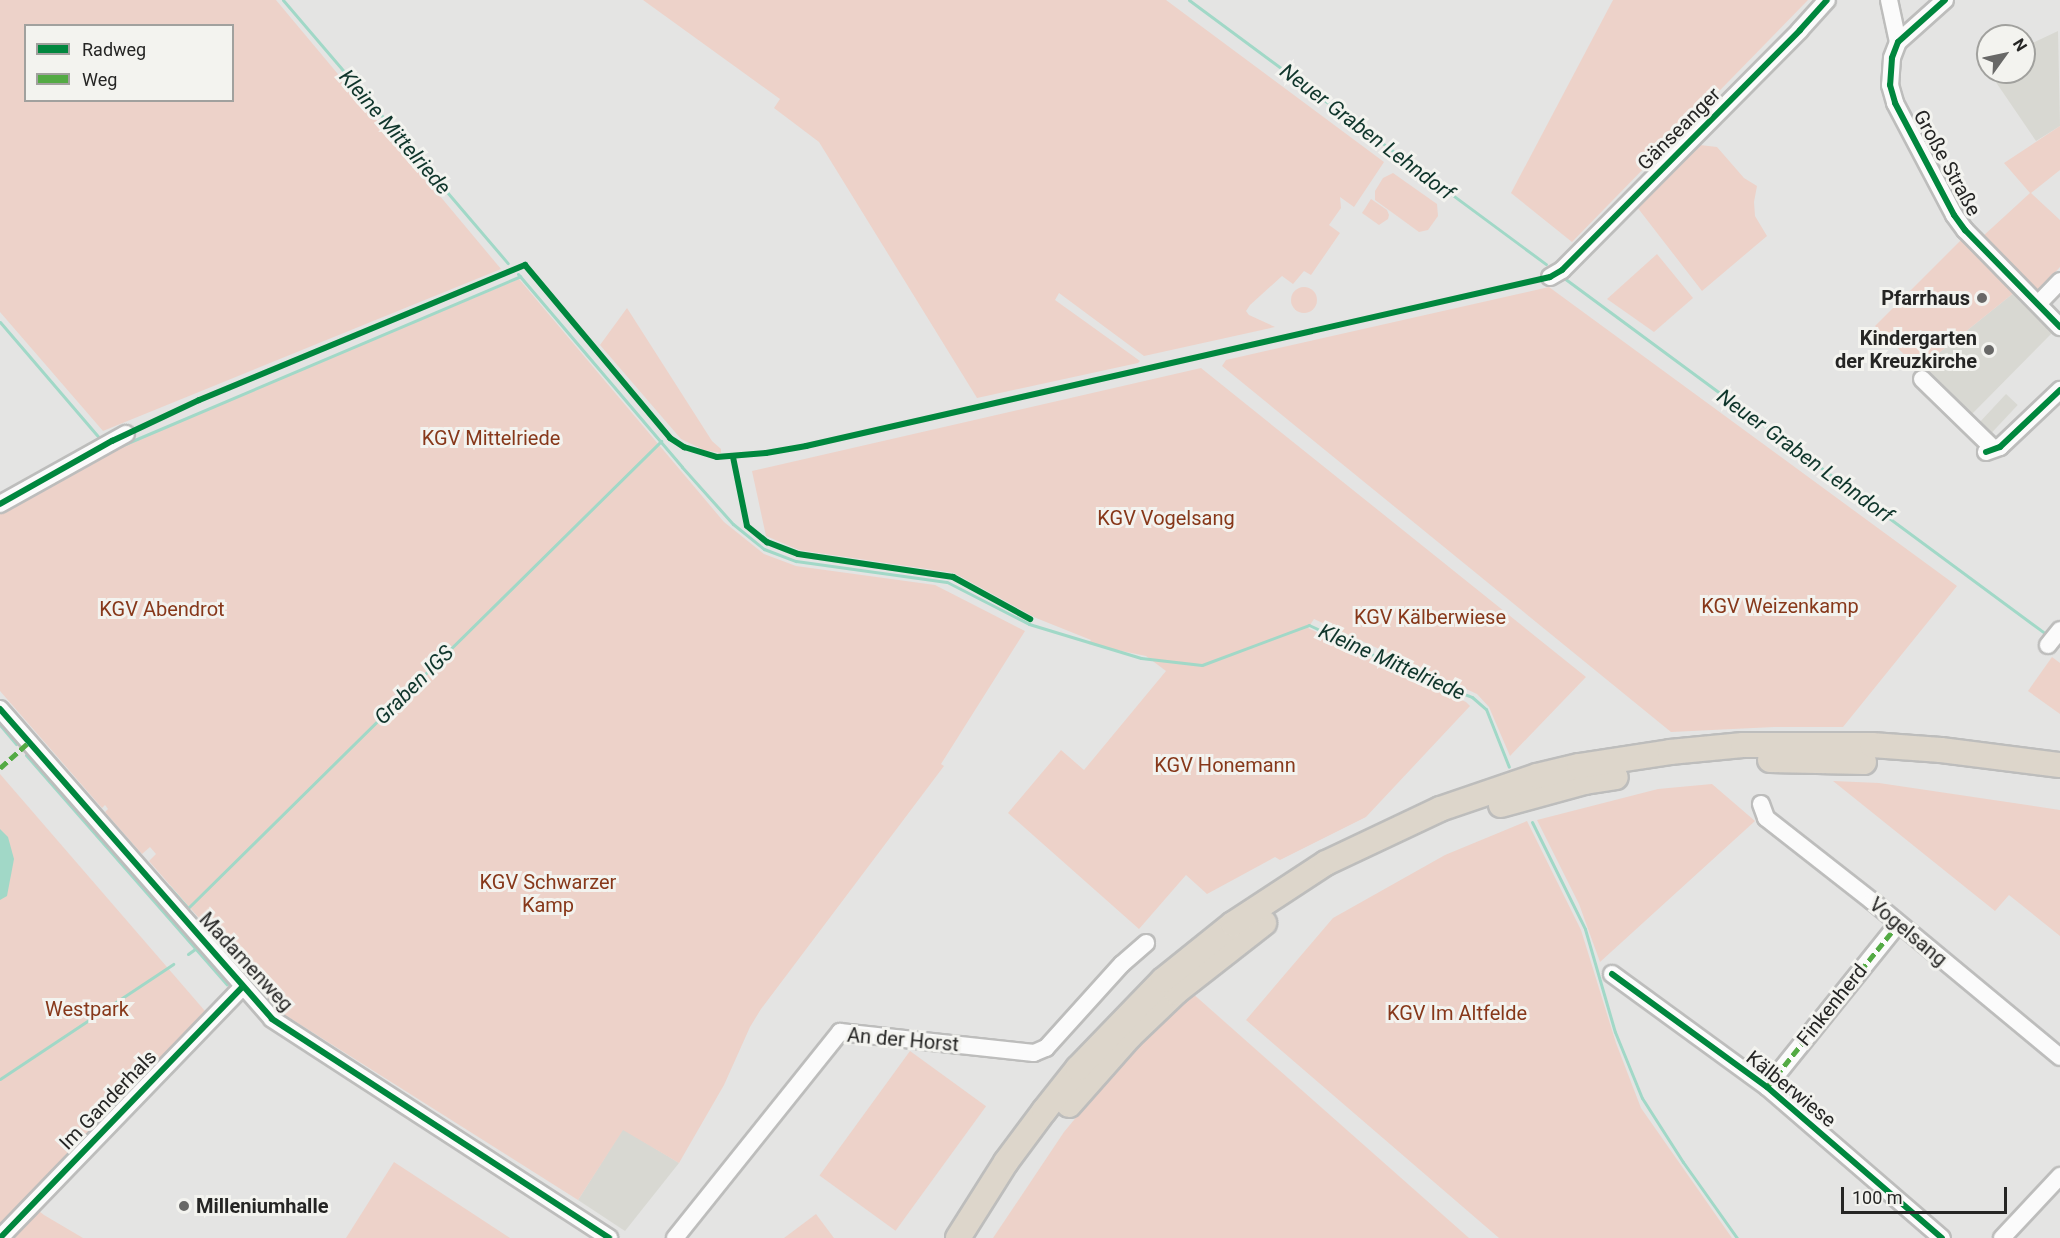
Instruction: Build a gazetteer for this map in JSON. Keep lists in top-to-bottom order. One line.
{"streets":{"street":["Gänseanger","Große Straße","Vogelsang","Madamenweg","Finkenherd","An der Horst","Kälberwiese","Im Ganderhals"]},"crossings":[["Vogelsang","Finkenherd"],["Madamenweg","Im Ganderhals"],["Finkenherd","Kälberwiese"]],"water":["Kleine Mittelriede","Neuer Graben Lehndorf","Graben IGS"],"parks":["KGV Mittelriede","KGV Vogelsang","KGV Weizenkamp","KGV Abendrot","KGV Kälberwiese","KGV Honemann","KGV Schwarzer Kamp","Westpark","KGV Im Altfelde"],"places":["Pfarrhaus","Kindergarten der Kreuzkirche","Milleniumhalle"],"legend":["Radweg","Weg"],"scale_bar":"100 m","north":"top right"}
